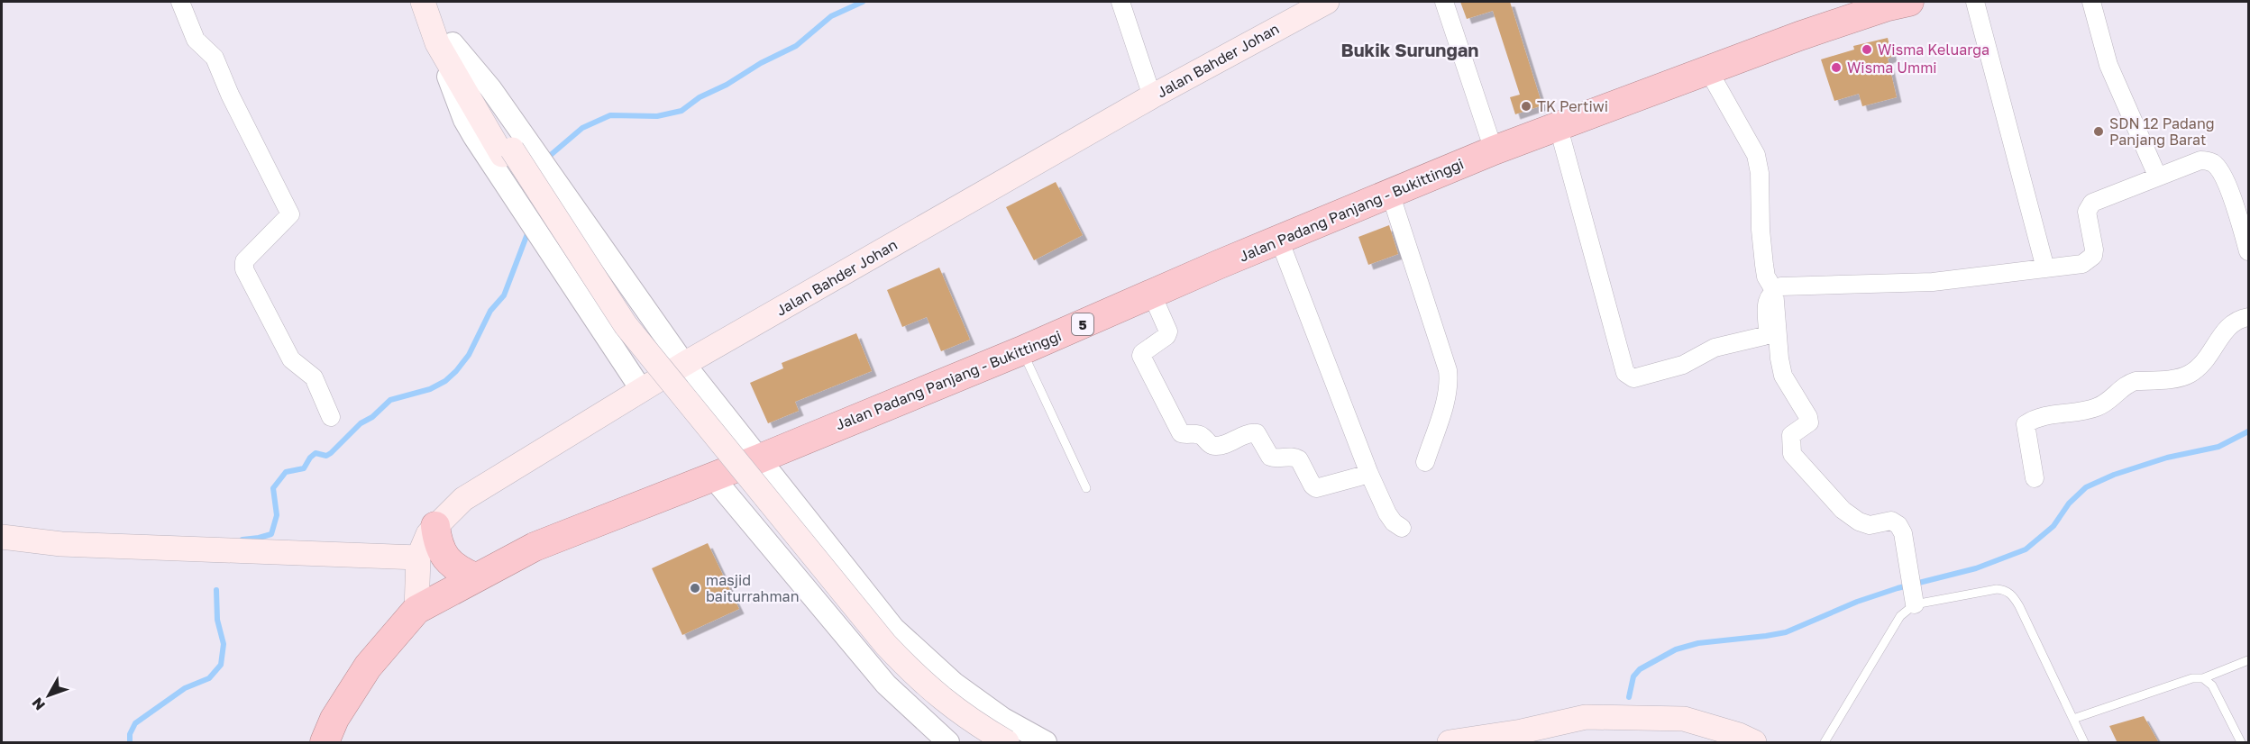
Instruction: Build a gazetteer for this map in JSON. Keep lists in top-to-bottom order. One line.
{"streets":{"highway":["Jalan Padang Panjang - Bukittinggi","5"],"main road":["Jalan Bahder Johan"]},"crossings":[["Jalan Bahder Johan","Jalan Padang Panjang - Bukittinggi"]],"districts":["Bukik Surungan"],"places":["Wisma Keluarga","Wisma Ummi","TK Pertiwi","SDN 12 Padang Panjang Barat","masjid baiturrahman"],"north":"bottom left"}
